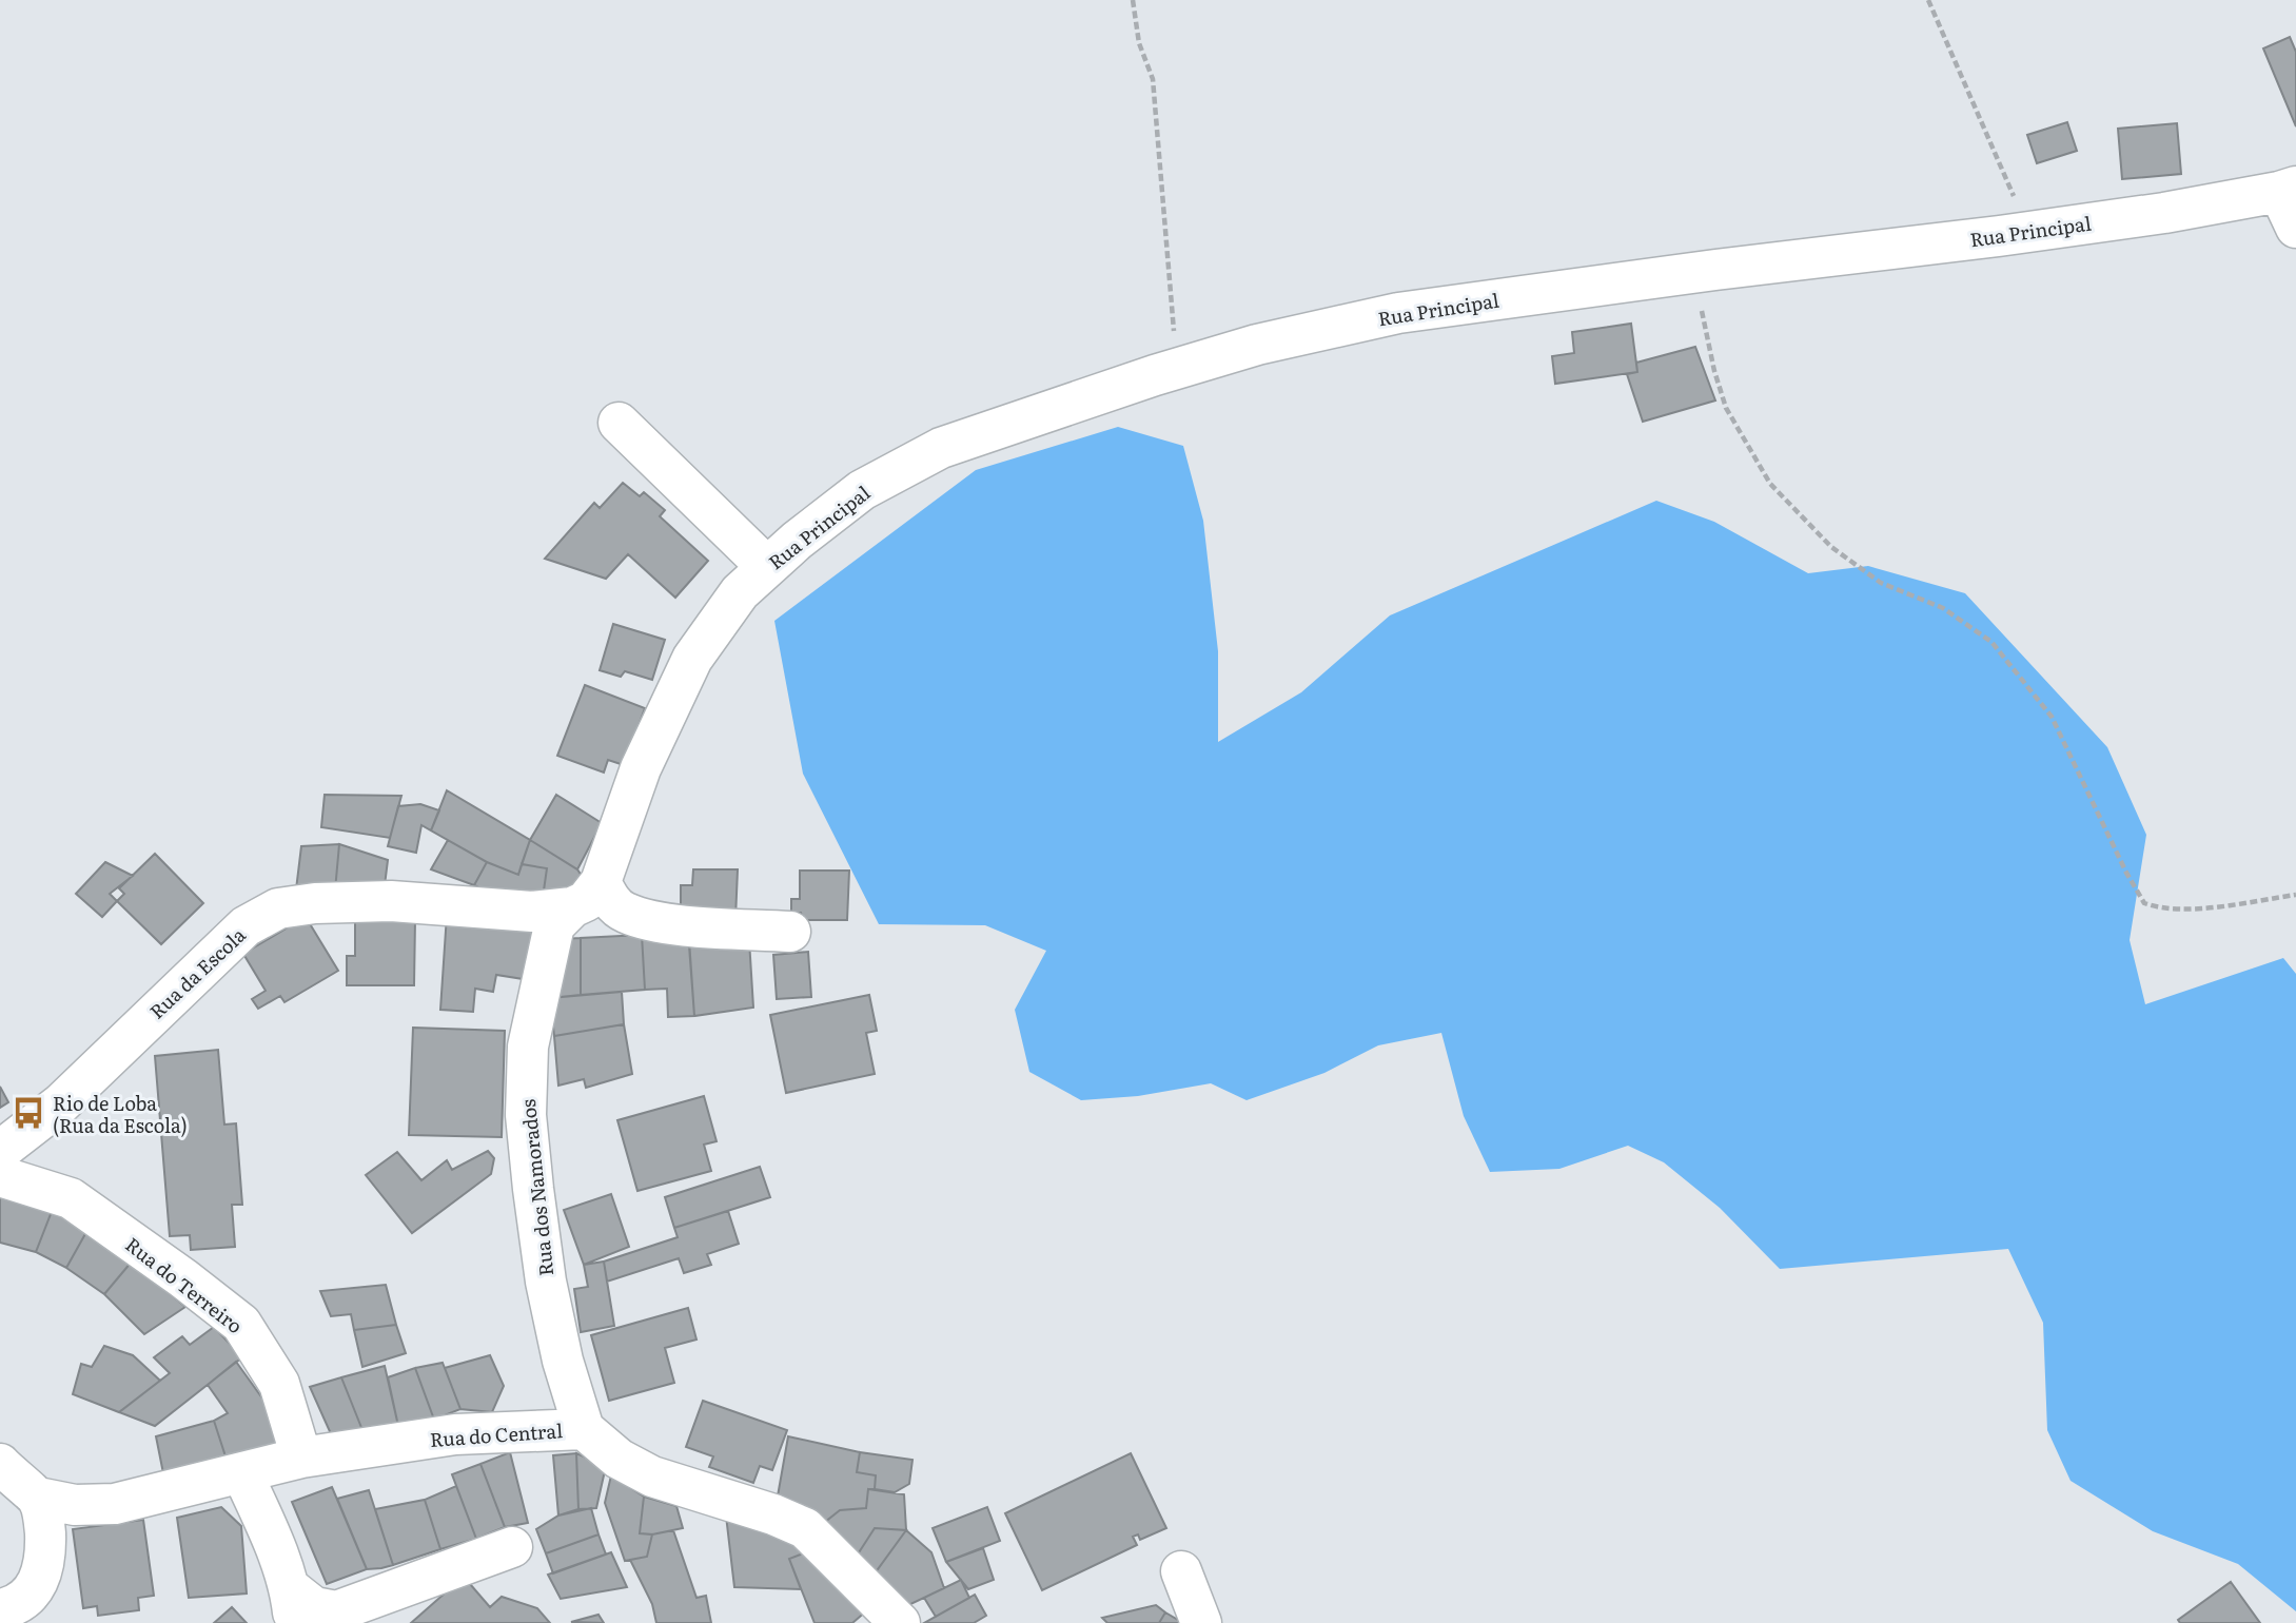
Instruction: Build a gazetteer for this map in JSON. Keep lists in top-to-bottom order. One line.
{"streets":{"street":["Rua Principal","Rua da Escola","Rua dos Namorados","Rua do Terreiro","Rua do Central"]},"crossings":[["Rua Principal","Rua da Escola"],["Rua Principal","Rua dos Namorados"],["Rua da Escola","Rua dos Namorados"],["Rua dos Namorados","Rua do Central"],["Rua do Terreiro","Rua do Central"]],"places":{"bus stop":["Rio de Loba (Rua da Escola)"]}}
